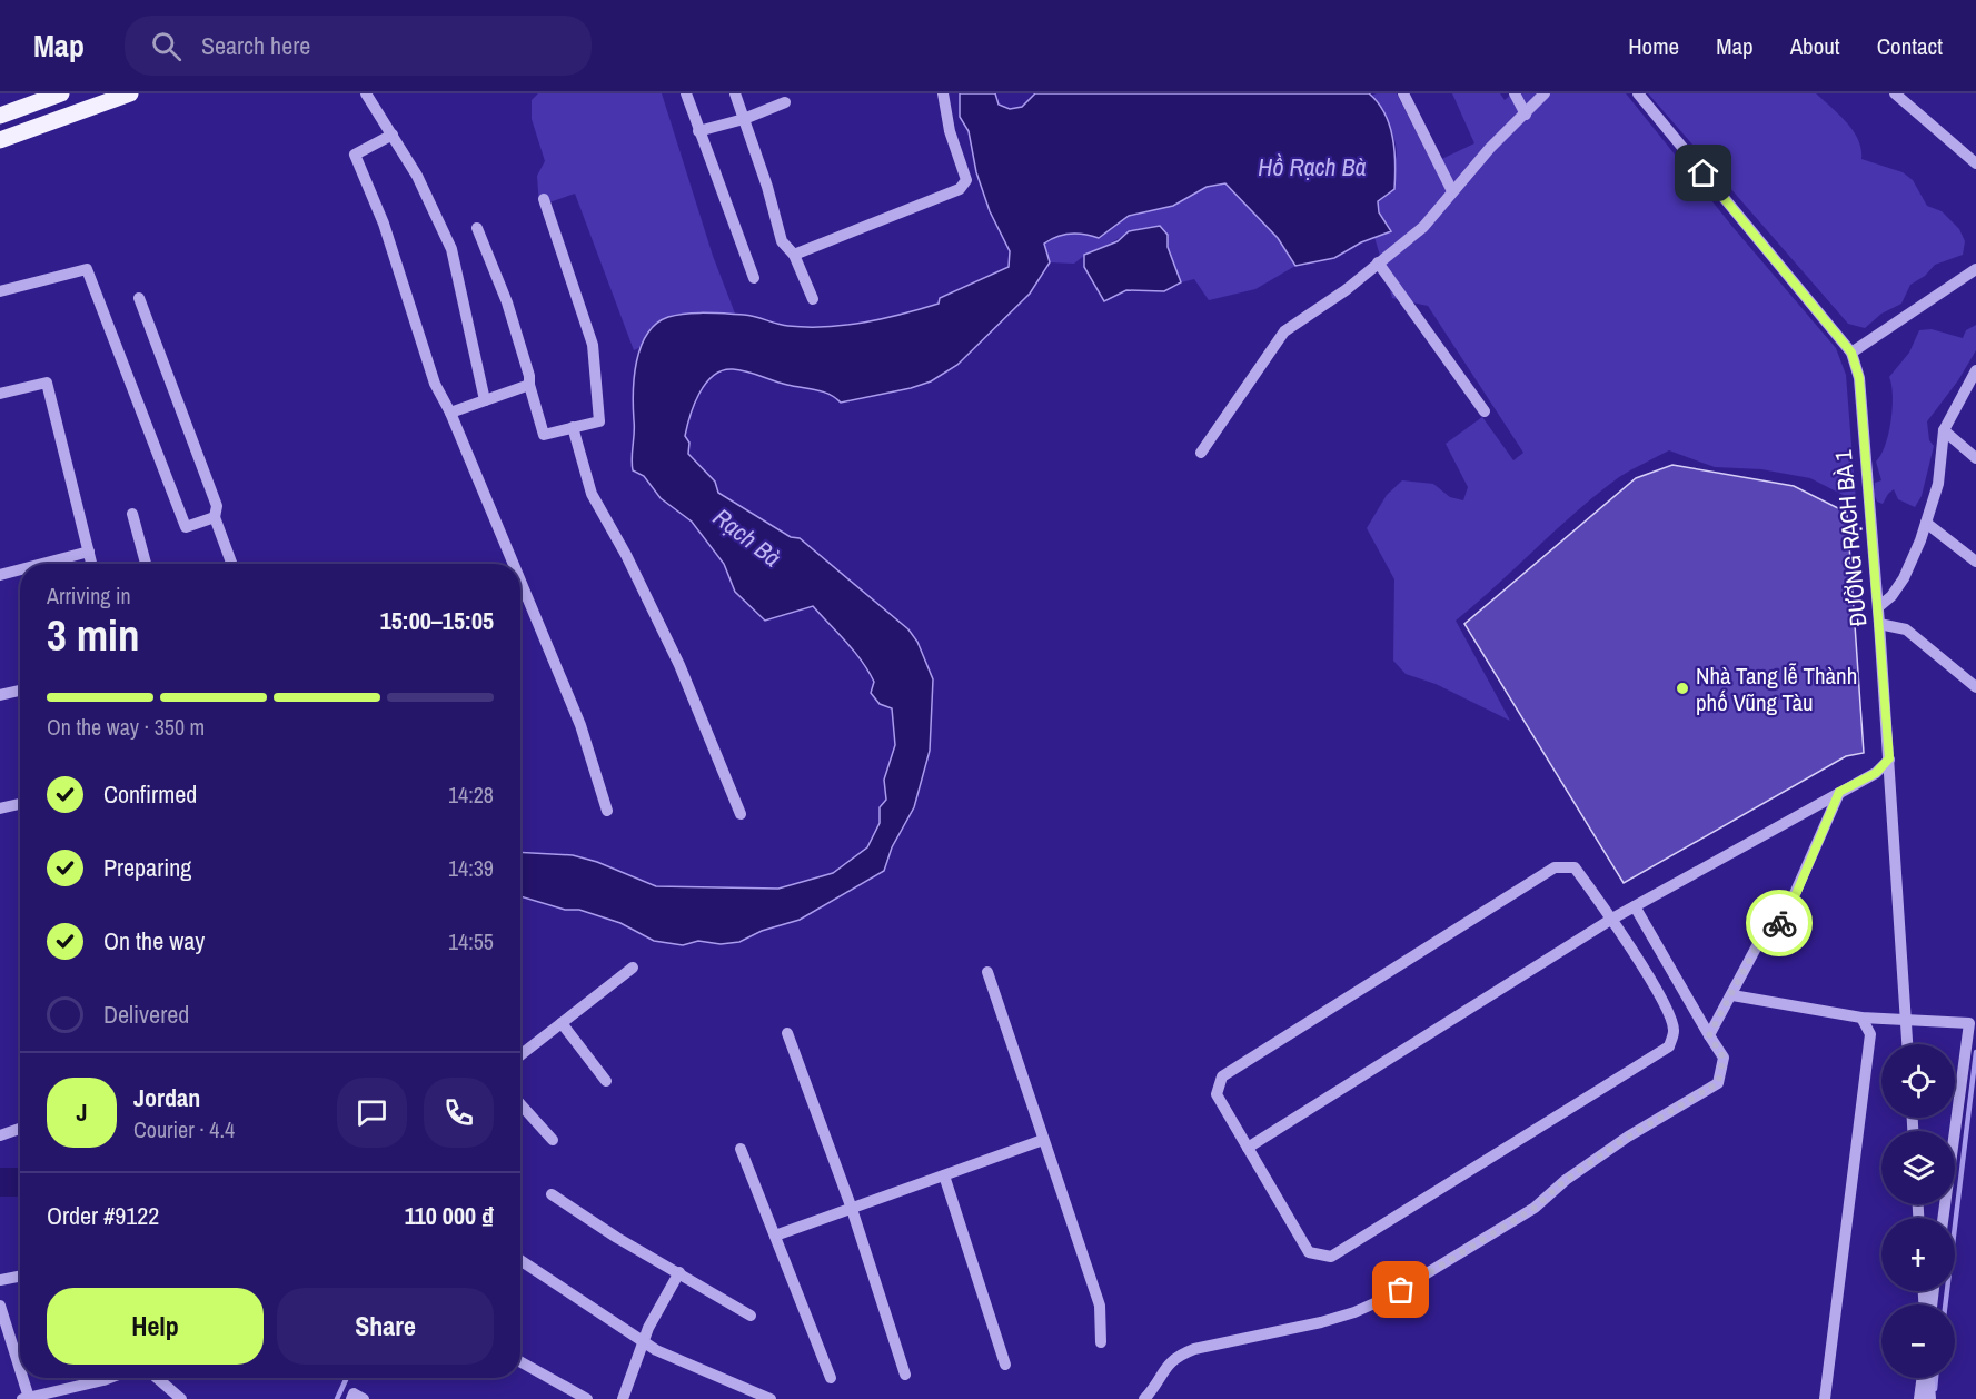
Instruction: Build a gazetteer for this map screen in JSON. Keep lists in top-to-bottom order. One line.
{"streets":{"street":["ĐƯỜNG RẠCH BÀ 1"]},"water":["Hồ Rạch Bà","Rạch Bà"],"places":["Nhà Tang lễ Thành phố Vũng Tàu"],"page":{"header":"Map","search":"Search here","nav":["Home","Map","About","Contact"],"heading":["3 min","Arriving in","15:00–15:05"],"panel":["Jordan","Courier · 4.4","Order #9122","110 000 ₫"],"bar":"On the way · 350 m","list":[["Confirmed","14:28"],["Preparing","14:39"],["On the way","14:55"],"Delivered"],"map_buttons":["+","−"],"round":"J","buttons":["Help","Share"]}}
